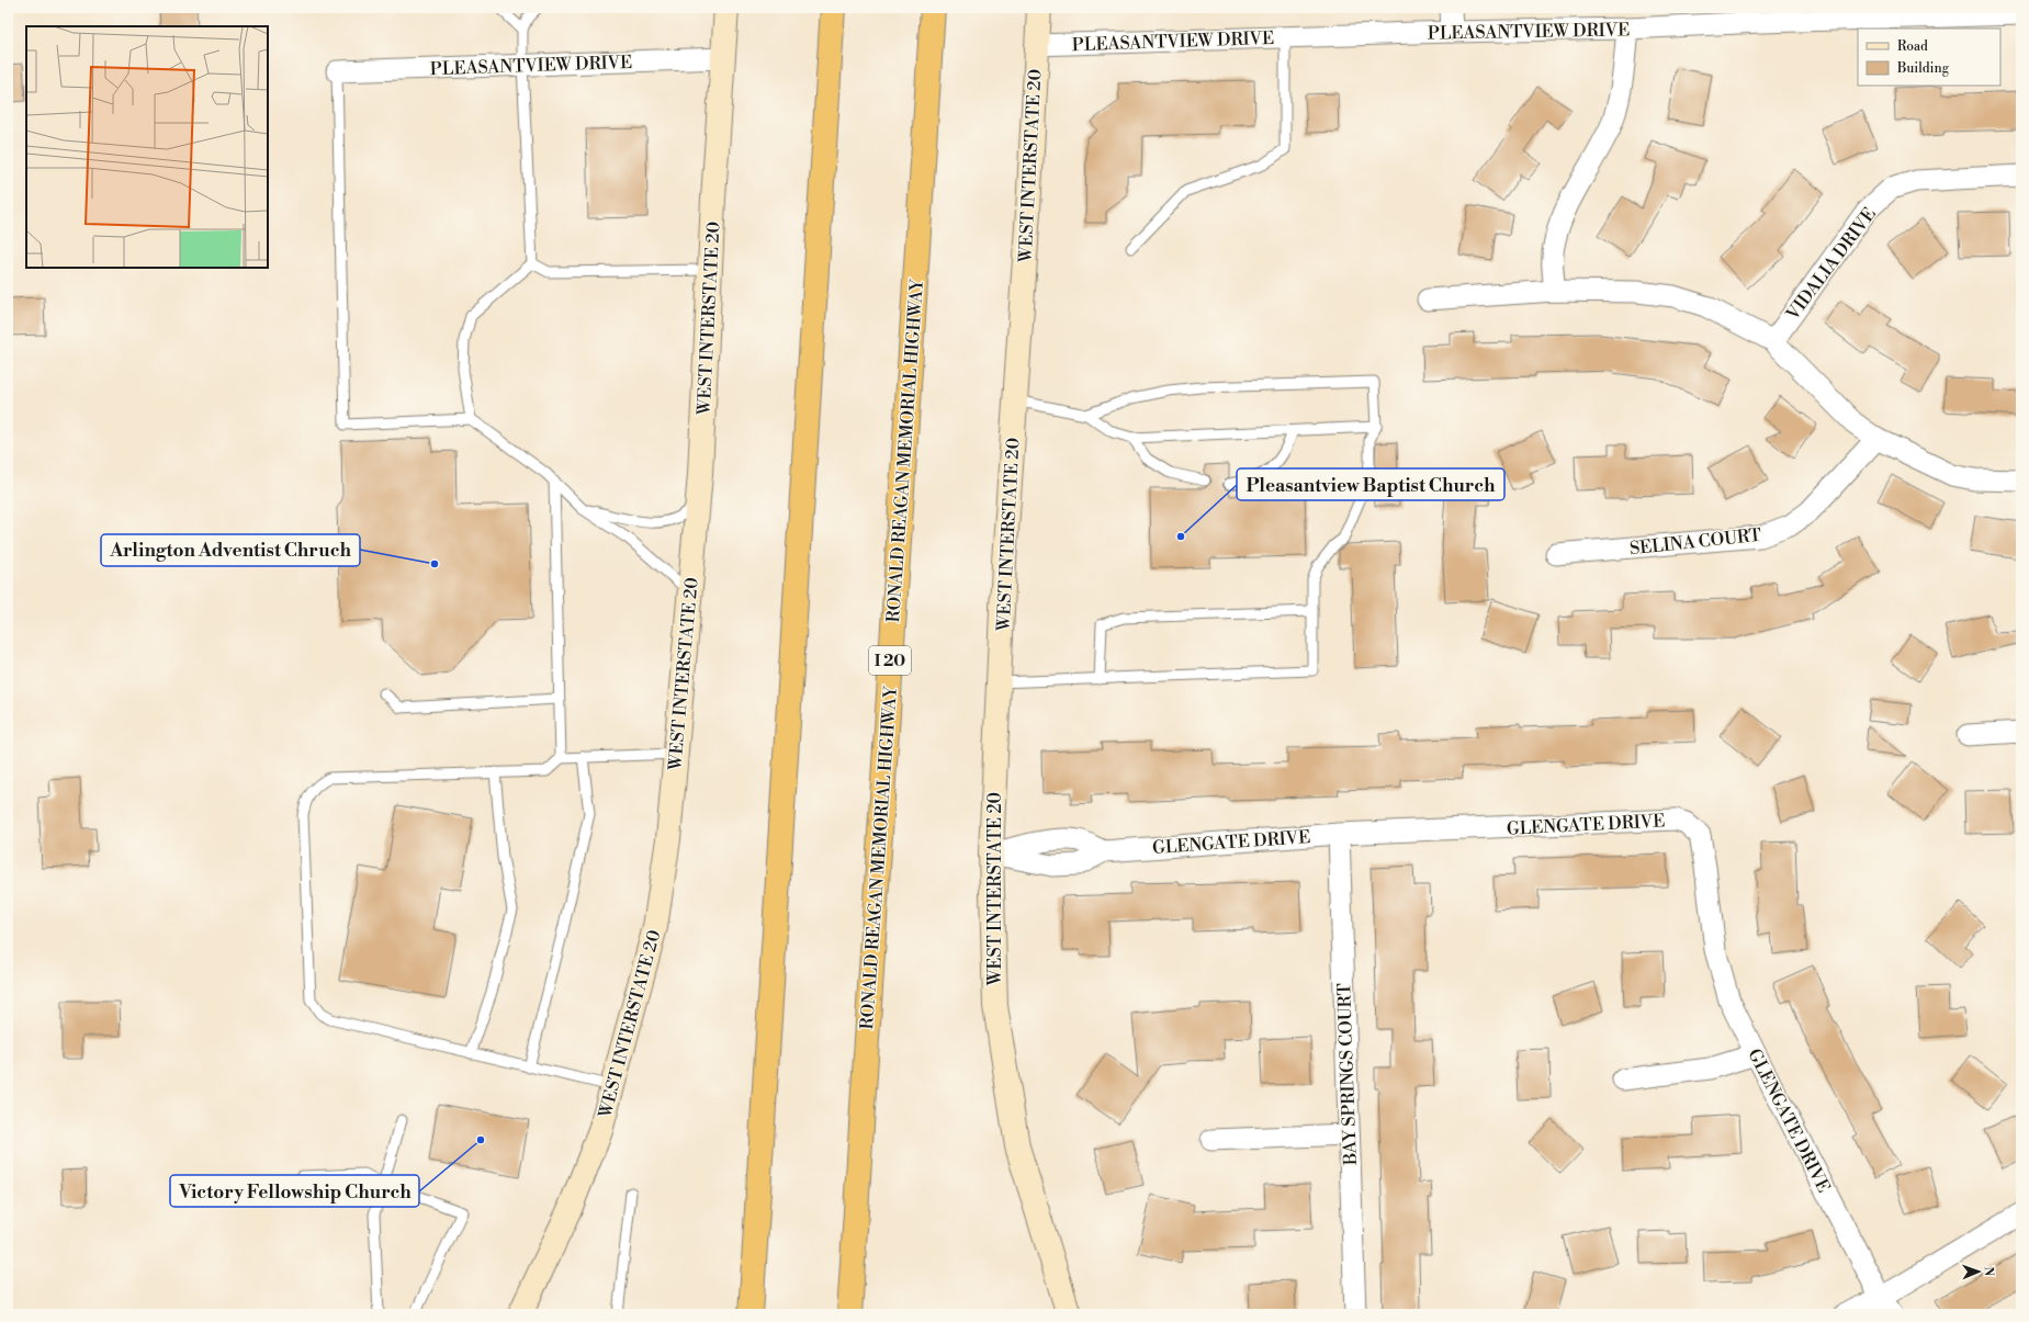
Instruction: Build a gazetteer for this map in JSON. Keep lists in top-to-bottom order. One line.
{"streets":{"highway":["RONALD REAGAN MEMORIAL HIGHWAY","I 20"],"main road":["WEST INTERSTATE 20"],"street":["PLEASANTVIEW DRIVE","VIDALIA DRIVE","SELINA COURT","GLENGATE DRIVE","BAY SPRINGS COURT"]},"crossings":[["PLEASANTVIEW DRIVE","WEST INTERSTATE 20"],["WEST INTERSTATE 20","GLENGATE DRIVE"],["GLENGATE DRIVE","BAY SPRINGS COURT"]],"places":["Pleasantview Baptist Church","Arlington Adventist Chruch","Victory Fellowship Church"],"legend":["Road","Building"],"north":"right"}
